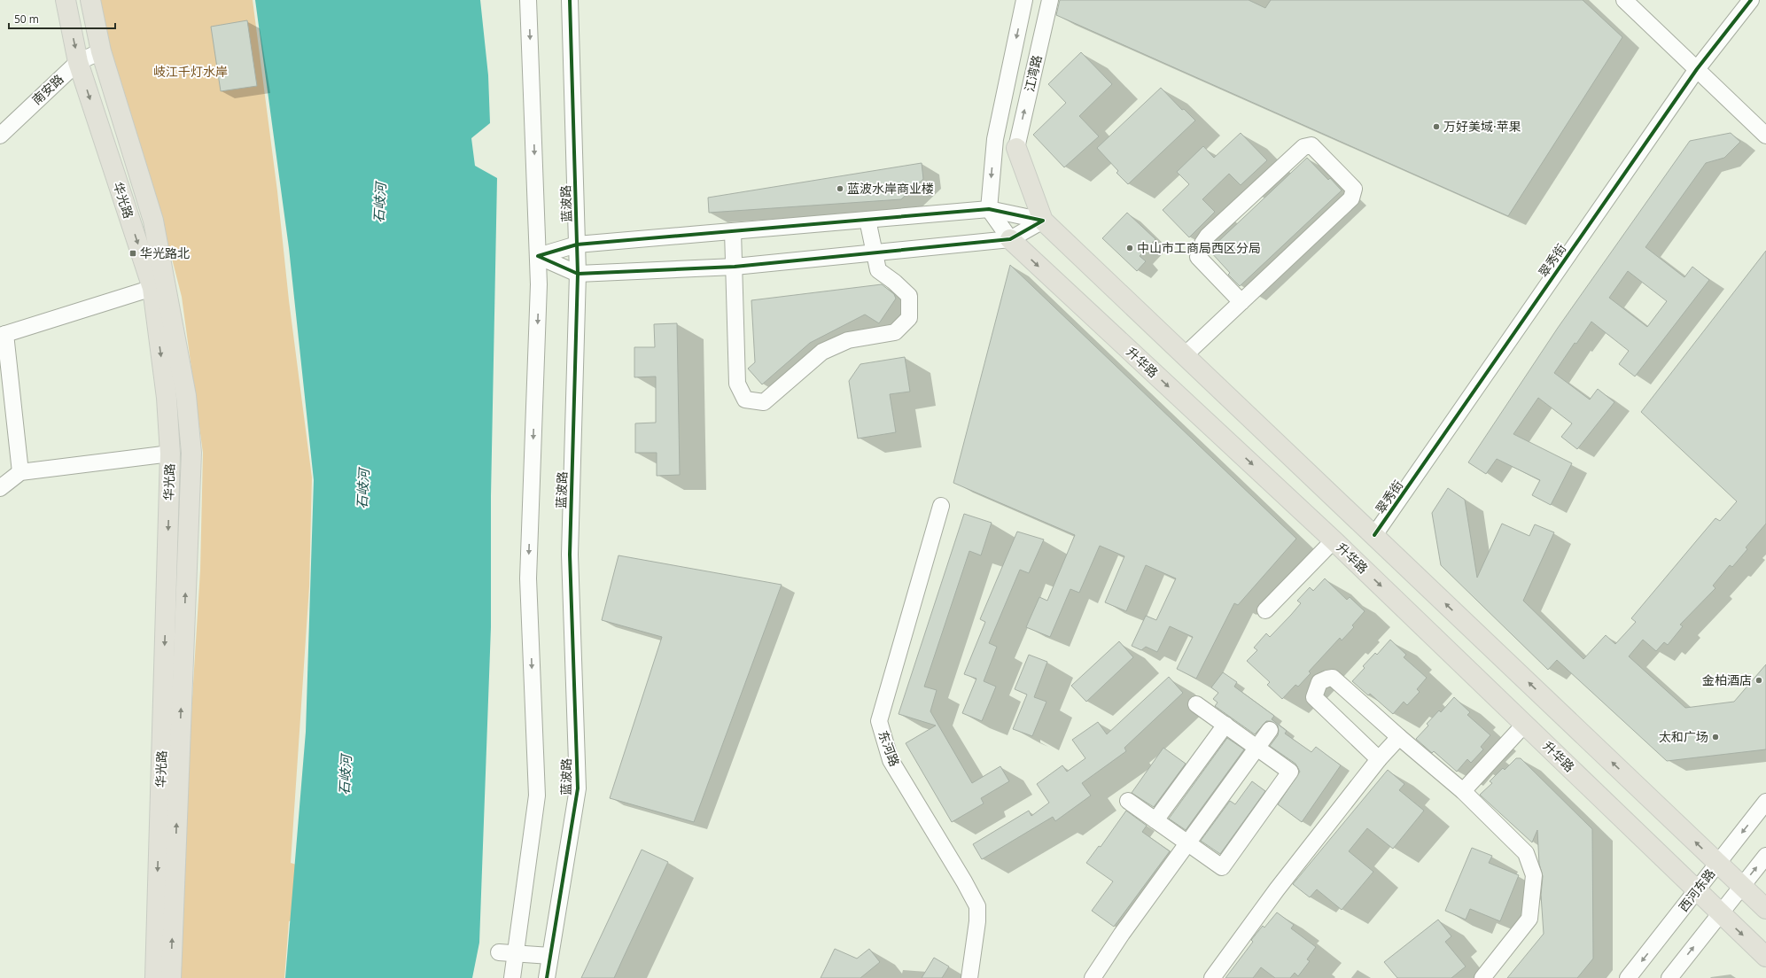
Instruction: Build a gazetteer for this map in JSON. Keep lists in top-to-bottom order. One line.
{"streets":{"main road":["华光路","升华路"],"street":["江湾路","南安路","蓝波路","翠秀街","东河路","西河东路"]},"crossings":[["江湾路","升华路"],["南安路","华光路"],["升华路","西河东路"]],"one_way":["升华路"],"water":["石岐河"],"parks":["岐江千灯水岸"],"places":{"other":["万好美域·苹果","蓝波水岸商业楼","中山市工商局西区分局","金柏酒店","太和广场"],"transit":["华光路北"]},"scale_bar":"50 m"}
